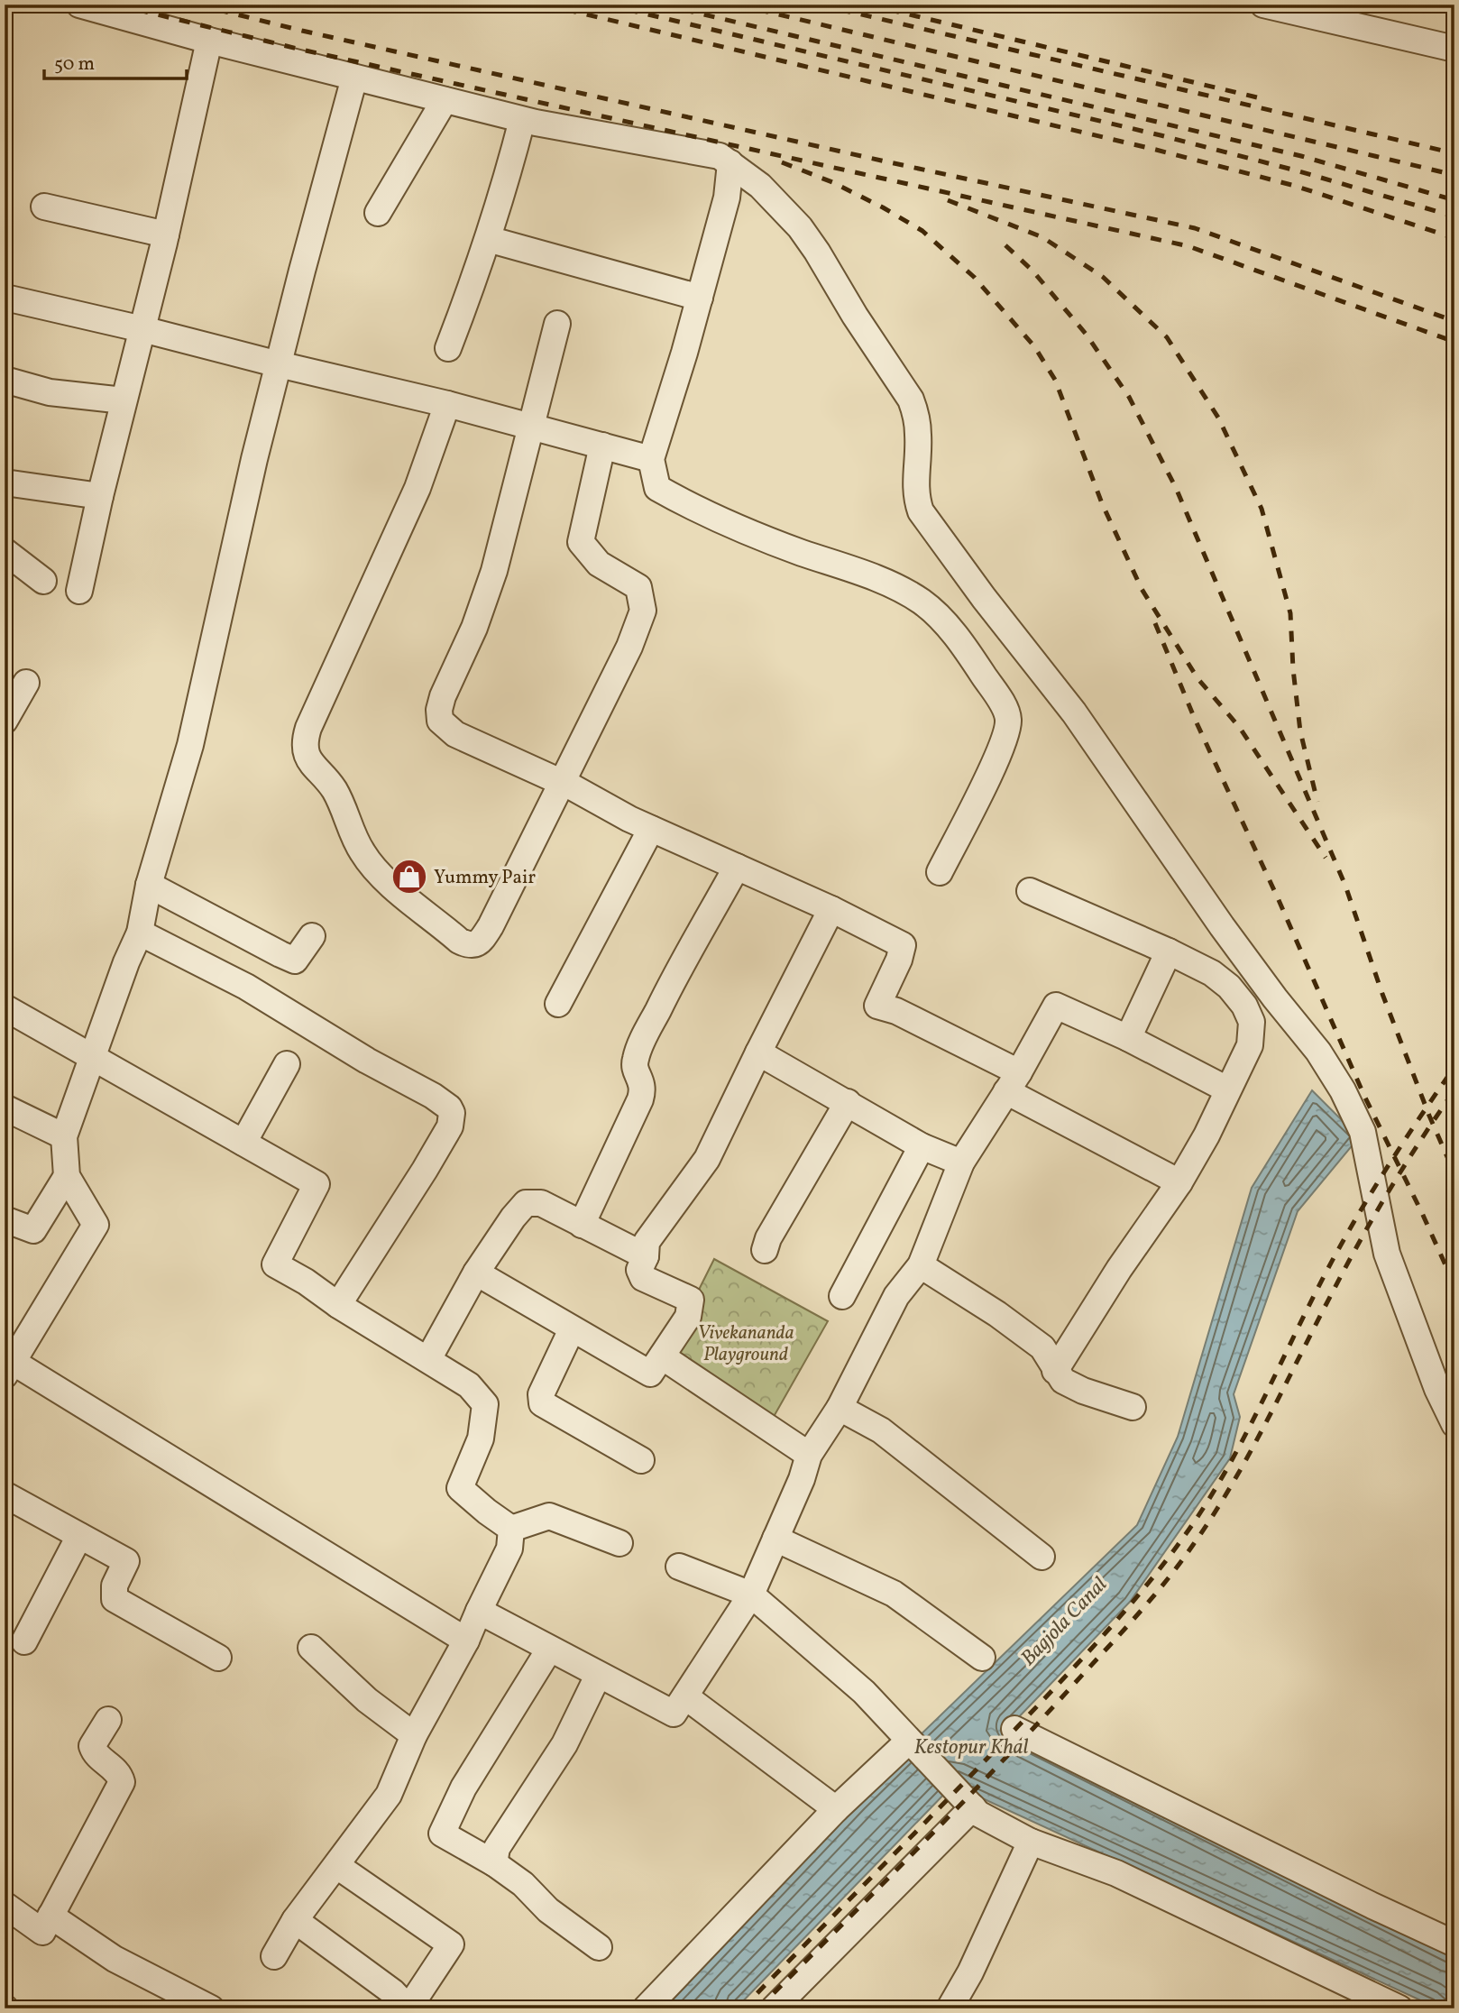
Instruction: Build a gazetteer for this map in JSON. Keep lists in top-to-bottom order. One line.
{"water":["Bagjola Canal","Kestopur Khal"],"parks":["Vivekananda Playground"],"places":{"shop":["Yummy Pair"]},"scale_bar":"50 m"}
